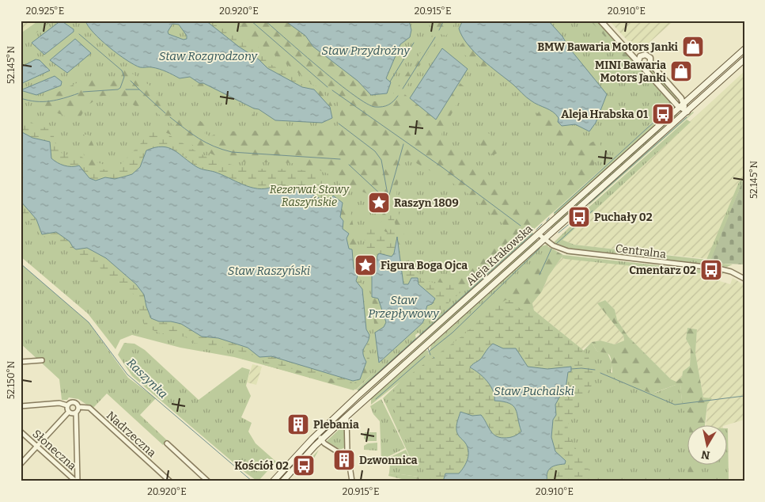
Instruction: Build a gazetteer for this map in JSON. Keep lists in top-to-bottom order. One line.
{"streets":{"main road":["Aleja Krakowska"],"street":["Centralna","Nadrzeczna","Słoneczna"]},"crossings":[["Centralna","Aleja Krakowska"]],"water":["Staw Przydrożny","Staw Rozgrodzony","Staw Raszyński","Staw Przepływowy","Raszynka","Staw Puchalski"],"parks":["Rezerwat Stawy Raszyńskie"],"places":{"shop":["BMW Bawaria Motors Janki","MINI Bawaria Motors Janki"],"bus stop":["Aleja Hrabska 01","Puchały 02","Cmentarz 02","Kościół 02"],"place":["Raszyn 1809","Figura Boga Ojca"],"building":["Plebania","Dzwonnica"]},"north":"bottom","coordinates":["20.925°E","20.920°E","20.915°E","20.910°E","52.145°N","52.150°N"]}
